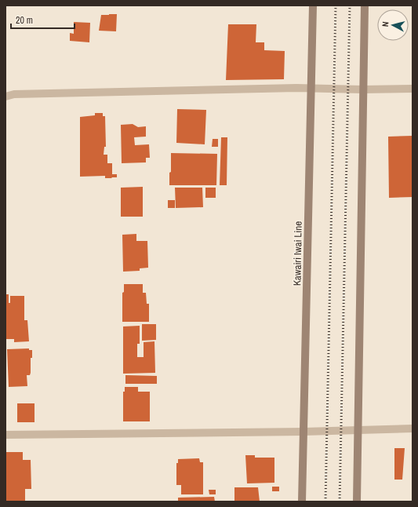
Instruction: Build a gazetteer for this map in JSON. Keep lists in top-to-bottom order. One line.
{"streets":{"main road":["Kawairi Iwai Line"]},"scale_bar":"20 m","north":"left"}
